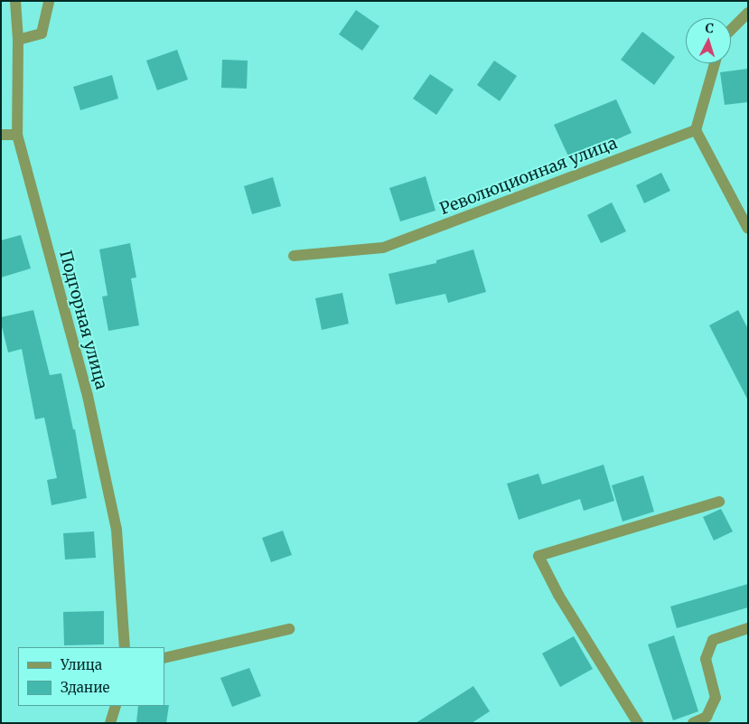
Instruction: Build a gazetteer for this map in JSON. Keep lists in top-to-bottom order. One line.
{"streets":{"street":["Революционная улица","Подгорная улица"]},"legend":["Улица","Здание"],"north":"top"}
